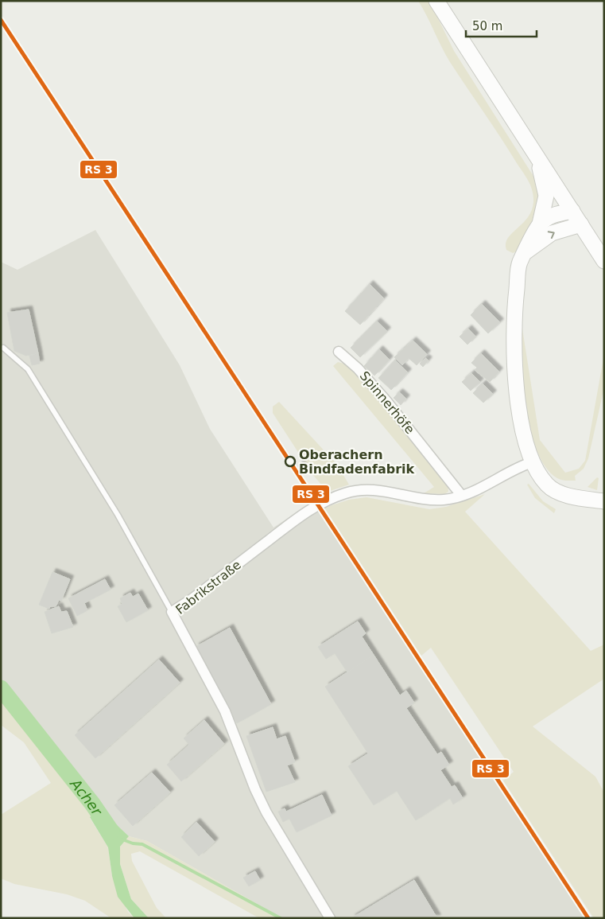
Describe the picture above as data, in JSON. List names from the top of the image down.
{
  "streets": {
    "street": ["Spinnerhöfe", "Fabrikstraße"]
  },
  "crossings": [
    ["Spinnerhöfe", "Fabrikstraße"]
  ],
  "water": ["Acher"],
  "places": ["Oberachern Bindfadenfabrik"],
  "scale_bar": "50 m"
}
